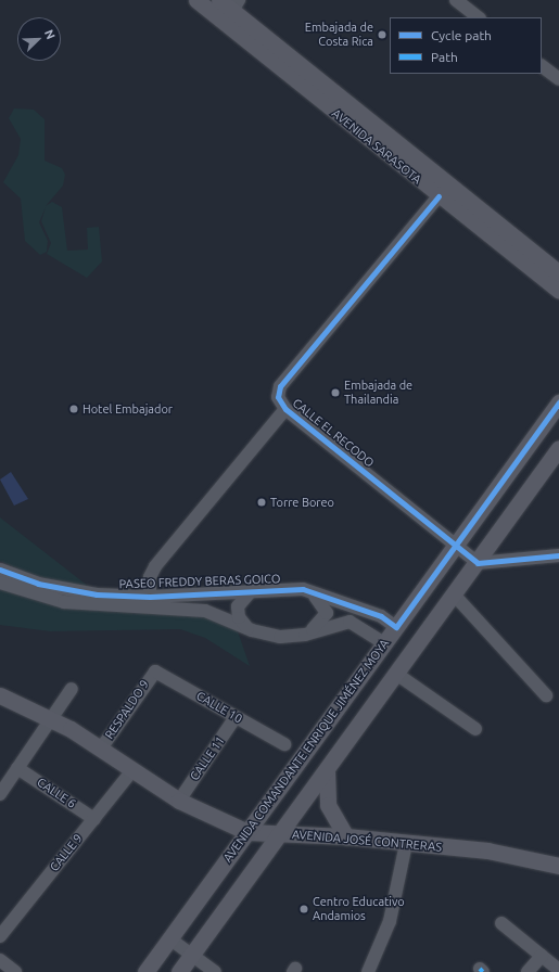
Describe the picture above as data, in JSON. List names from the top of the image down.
{
  "streets": {
    "main road": ["AVENIDA SARASOTA", "AVENIDA COMANDANTE ENRIQUE JIMÉNEZ MOYA", "AVENIDA JOSÉ CONTRERAS"],
    "street": [
      "CALLE EL RECODO",
      "PASEO FREDDY BERAS GOICO",
      "CALLE 10",
      "RESPALDO 9",
      "CALLE 11",
      "CALLE 6",
      "CALLE 9"
    ]
  },
  "crossings": [
    ["AVENIDA SARASOTA", "CALLE EL RECODO"],
    ["CALLE EL RECODO", "AVENIDA COMANDANTE ENRIQUE JIMÉNEZ MOYA"],
    ["PASEO FREDDY BERAS GOICO", "AVENIDA COMANDANTE ENRIQUE JIMÉNEZ MOYA"],
    ["CALLE 10", "RESPALDO 9"],
    ["CALLE 10", "CALLE 11"],
    ["RESPALDO 9", "AVENIDA JOSÉ CONTRERAS"],
    ["AVENIDA COMANDANTE ENRIQUE JIMÉNEZ MOYA", "AVENIDA JOSÉ CONTRERAS"],
    ["CALLE 11", "AVENIDA JOSÉ CONTRERAS"],
    ["CALLE 6", "CALLE 9"],
    ["AVENIDA JOSÉ CONTRERAS", "CALLE 9"]
  ],
  "places": [
    "Embajada de Costa Rica",
    "Embajada de Thailandia",
    "Hotel Embajador",
    "Torre Boreo",
    "Centro Educativo Andamios"
  ],
  "legend": ["Cycle path", "Path"],
  "north": "top right"
}
